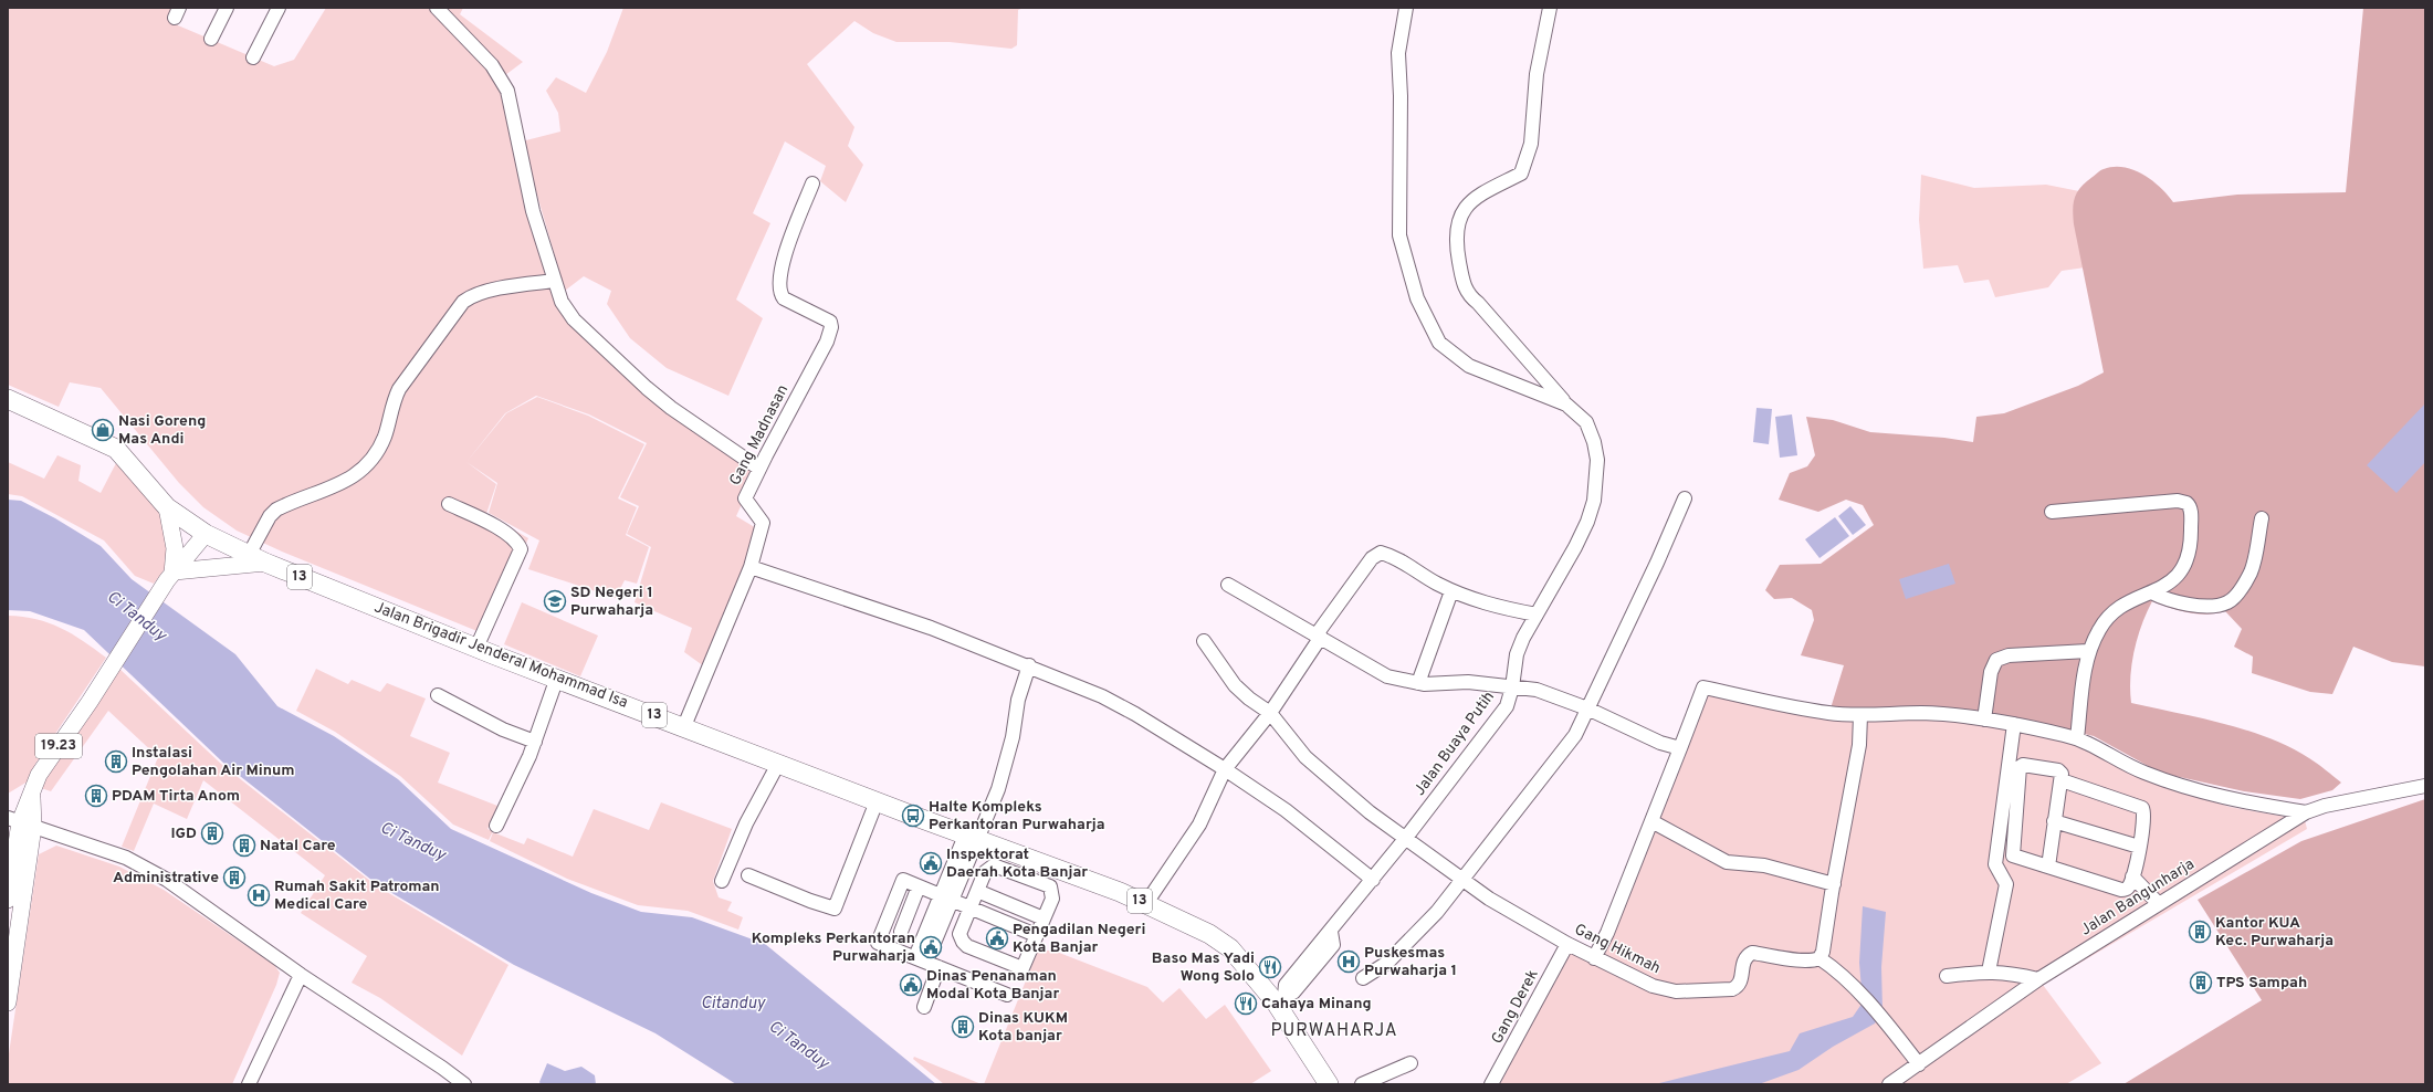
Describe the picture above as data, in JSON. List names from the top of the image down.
{
  "streets": {
    "highway": ["13", "Jalan Brigadir Jenderal Mohammad Isa"],
    "main road": ["19.23"],
    "street": [
      "Gang Madnasan",
      "Jalan Buaya Putih",
      "Jalan Bangunharja",
      "Gang Hikmah",
      "Gang Derek"
    ]
  },
  "crossings": [
    ["Gang Madnasan", "Jalan Brigadir Jenderal Mohammad Isa"],
    ["13", "Jalan Brigadir Jenderal Mohammad Isa"],
    ["13", "19.23"],
    ["Jalan Brigadir Jenderal Mohammad Isa", "Jalan Buaya Putih"],
    ["Jalan Brigadir Jenderal Mohammad Isa", "19.23"],
    ["Jalan Buaya Putih", "Gang Hikmah"],
    ["Gang Hikmah", "Gang Derek"]
  ],
  "districts": ["PURWAHARJA"],
  "water": ["Ci Tanduy", "Citanduy"],
  "places": {
    "shop": ["Nasi Goreng Mas Andi"],
    "school or university": ["SD Negeri 1 Purwaharja"],
    "building": [
      "Instalasi Pengolahan Air Minum",
      "PDAM Tirta Anom",
      "IGD",
      "Natal Care",
      "Administrative",
      "Kantor KUA Kec. Purwaharja",
      "TPS Sampah",
      "Dinas KUKM Kota banjar"
    ],
    "bus stop": ["Halte Kompleks Perkantoran Purwaharja"],
    "public building": [
      "Inspektorat Daerah Kota Banjar",
      "Pengadilan Negeri Kota Banjar",
      "Kompleks Perkantoran Purwaharja",
      "Dinas Penanaman Modal Kota Banjar"
    ],
    "hospital": ["Rumah Sakit Patroman Medical Care", "Puskesmas Purwaharja 1"],
    "restaurant": ["Baso Mas Yadi Wong Solo", "Cahaya Minang"]
  }
}
